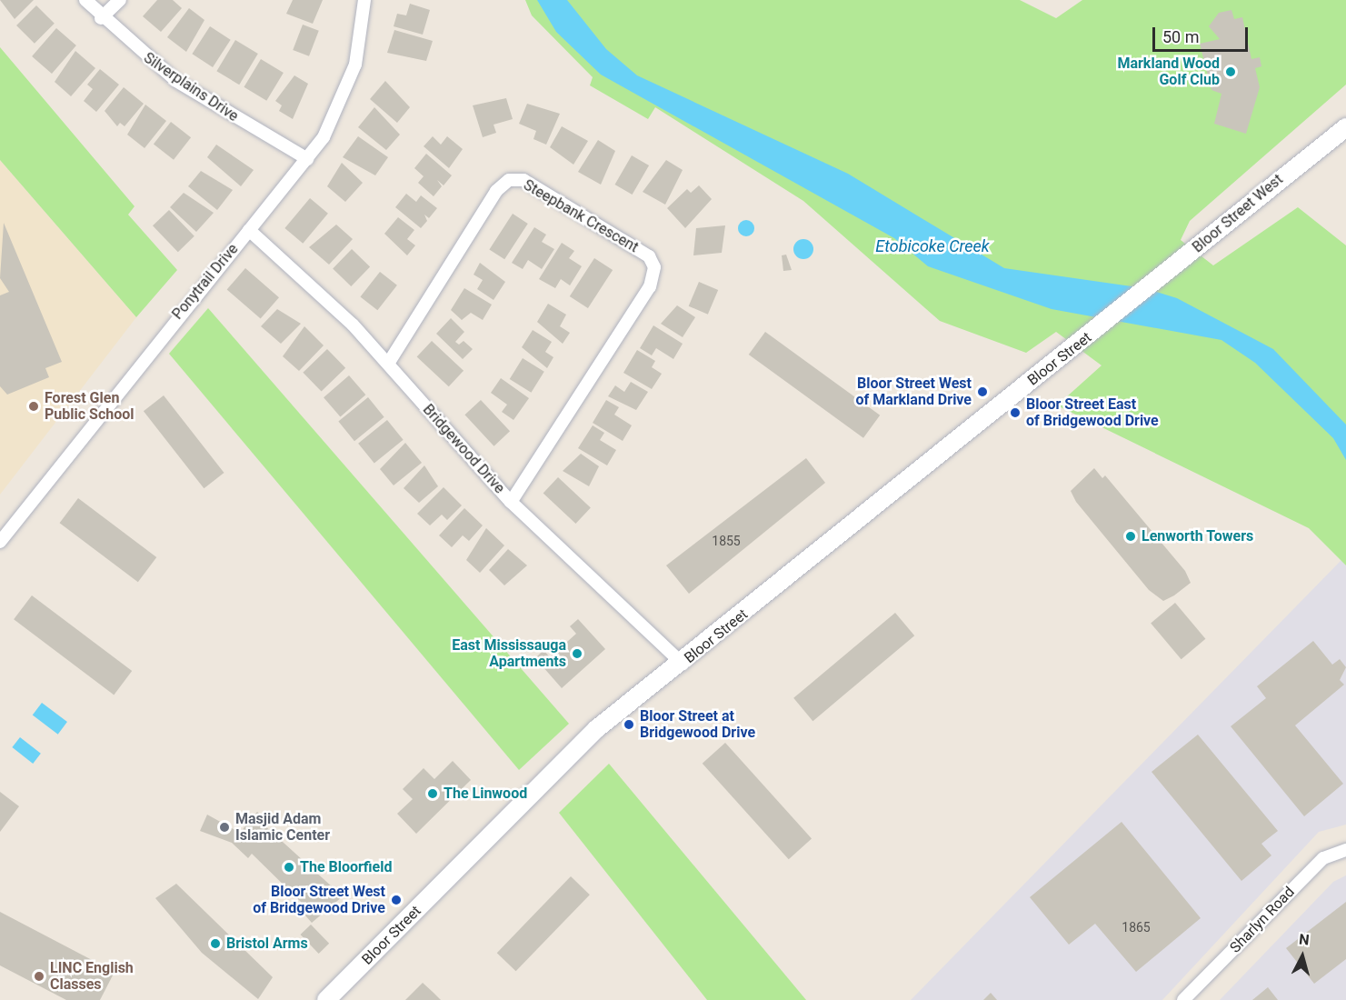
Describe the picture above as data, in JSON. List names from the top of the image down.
{
  "streets": {
    "main road": ["Bloor Street West", "Bloor Street"],
    "street": [
      "Silverplains Drive",
      "Steepbank Crescent",
      "Ponytrail Drive",
      "Bridgewood Drive",
      "Sharlyn Road"
    ]
  },
  "crossings": [
    ["Silverplains Drive", "Ponytrail Drive"],
    ["Bloor Street West", "Bloor Street"],
    ["Steepbank Crescent", "Bridgewood Drive"],
    ["Ponytrail Drive", "Bridgewood Drive"],
    ["Bloor Street", "Bridgewood Drive"]
  ],
  "water": ["Etobicoke Creek"],
  "places": [
    "Markland Wood Golf Club",
    "Bloor Street West of Markland Drive",
    "Forest Glen Public School",
    "Bloor Street East of Bridgewood Drive",
    "Lenworth Towers",
    "East Mississauga Apartments",
    "Bloor Street at Bridgewood Drive",
    "The Linwood",
    "Masjid Adam Islamic Center",
    "The Bloorfield",
    "Bloor Street West of Bridgewood Drive",
    "Bristol Arms",
    "LINC English Classes"
  ],
  "house_numbers": ["1855", "1865"],
  "scale_bar": "50 m",
  "north": "top"
}
